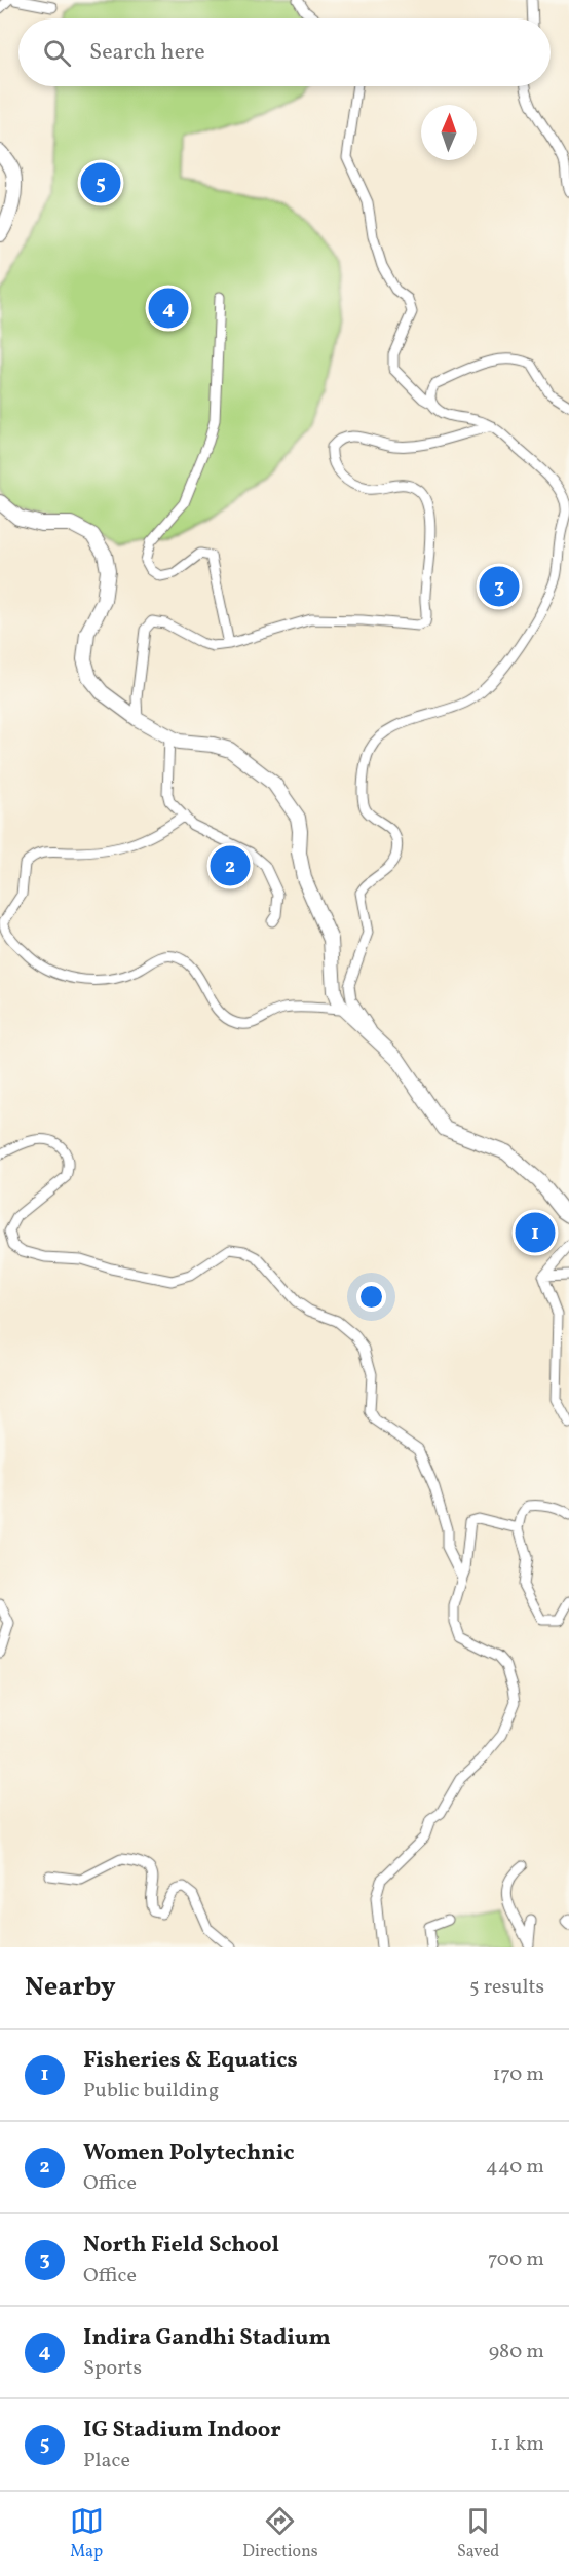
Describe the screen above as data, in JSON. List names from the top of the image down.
{
  "north": "top",
  "page": {
    "search": "Search here",
    "pins": [
      "5",
      "4",
      "3",
      "2",
      "1"
    ],
    "heading": ["Nearby", "5 results"],
    "list": [
      {
        "mark": "1",
        "name": "Fisheries & Equatics",
        "note": "Public building",
        "value": "170 m"
      },
      {
        "mark": "2",
        "name": "Women Polytechnic",
        "note": "Office",
        "value": "440 m"
      },
      {
        "mark": "3",
        "name": "North Field School",
        "note": "Office",
        "value": "700 m"
      },
      {
        "mark": "4",
        "name": "Indira Gandhi Stadium",
        "note": "Sports",
        "value": "980 m"
      },
      {
        "mark": "5",
        "name": "IG Stadium Indoor",
        "note": "Place",
        "value": "1.1 km"
      }
    ],
    "nav": ["Map", "Directions", "Saved"]
  }
}
